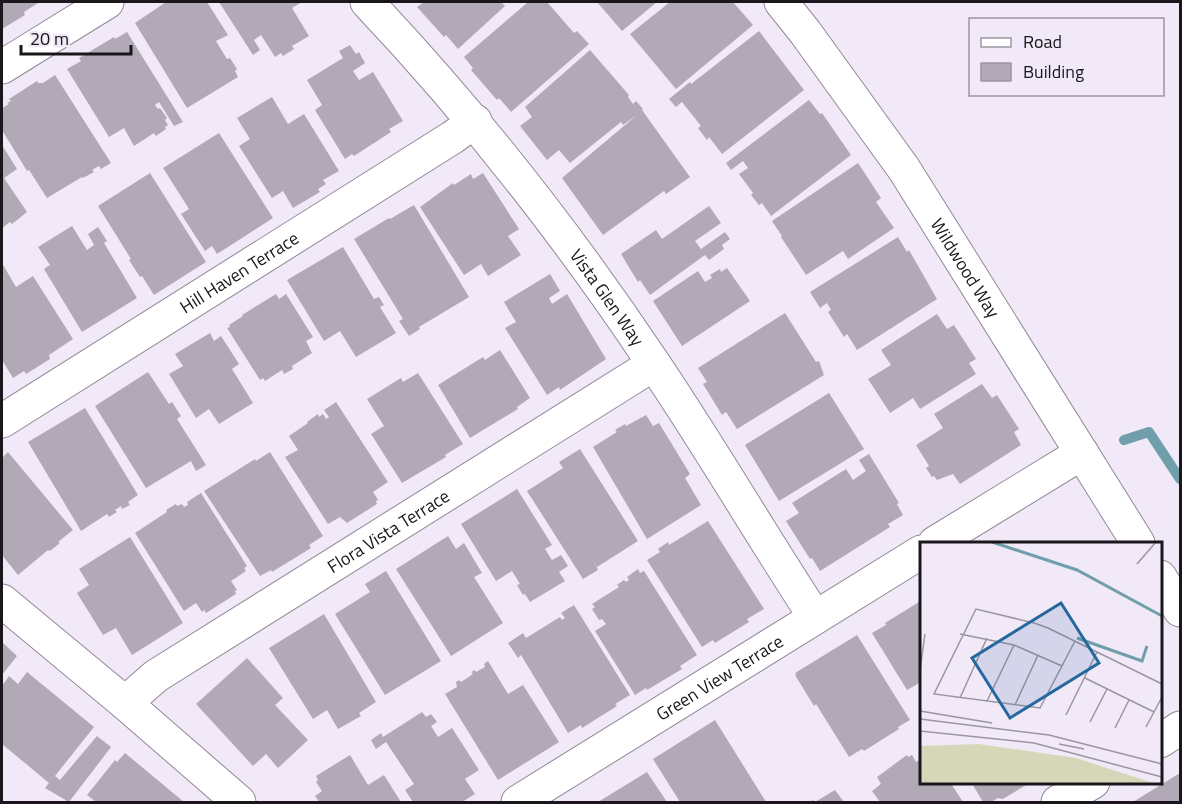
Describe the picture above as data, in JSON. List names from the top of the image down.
{
  "streets": {
    "street": [
      "Wildwood Way",
      "Hill Haven Terrace",
      "Vista Glen Way",
      "Flora Vista Terrace",
      "Green View Terrace"
    ]
  },
  "crossings": [
    ["Hill Haven Terrace", "Vista Glen Way"],
    ["Vista Glen Way", "Flora Vista Terrace"],
    ["Vista Glen Way", "Green View Terrace"]
  ],
  "legend": ["Road", "Building"],
  "scale_bar": "20 m"
}
